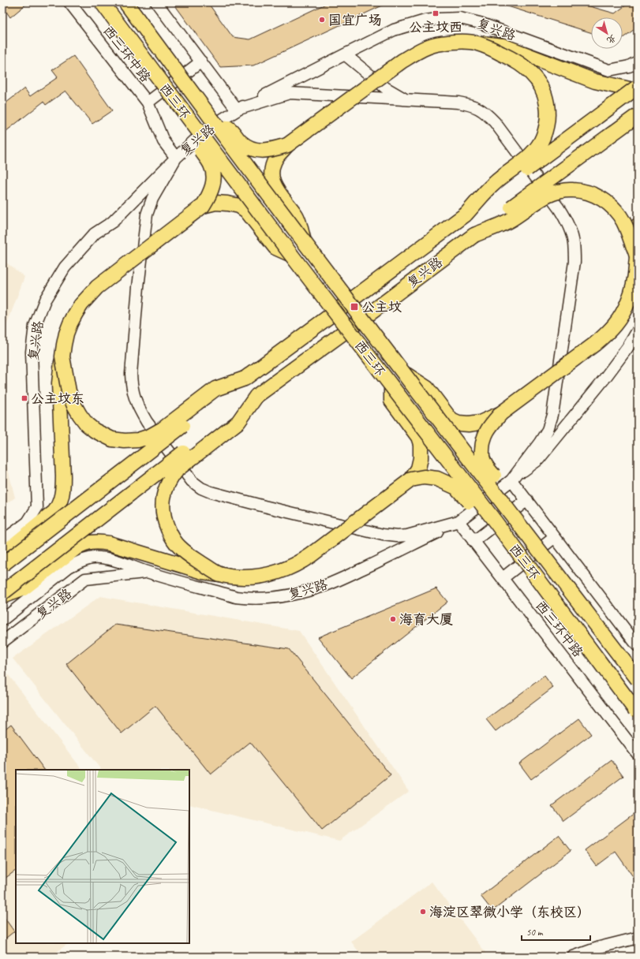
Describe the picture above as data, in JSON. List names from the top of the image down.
{
  "streets": {
    "highway": ["复兴路", "西三环"],
    "street": ["西三环中路"]
  },
  "crossings": [
    ["复兴路", "西三环中路"]
  ],
  "places": {
    "transit": ["公主坟西", "公主坟", "公主坟东"],
    "other": ["国宜广场", "海育大厦", "海淀区翠微小学（东校区）"]
  },
  "scale_bar": "50 m",
  "north": "bottom right"
}
